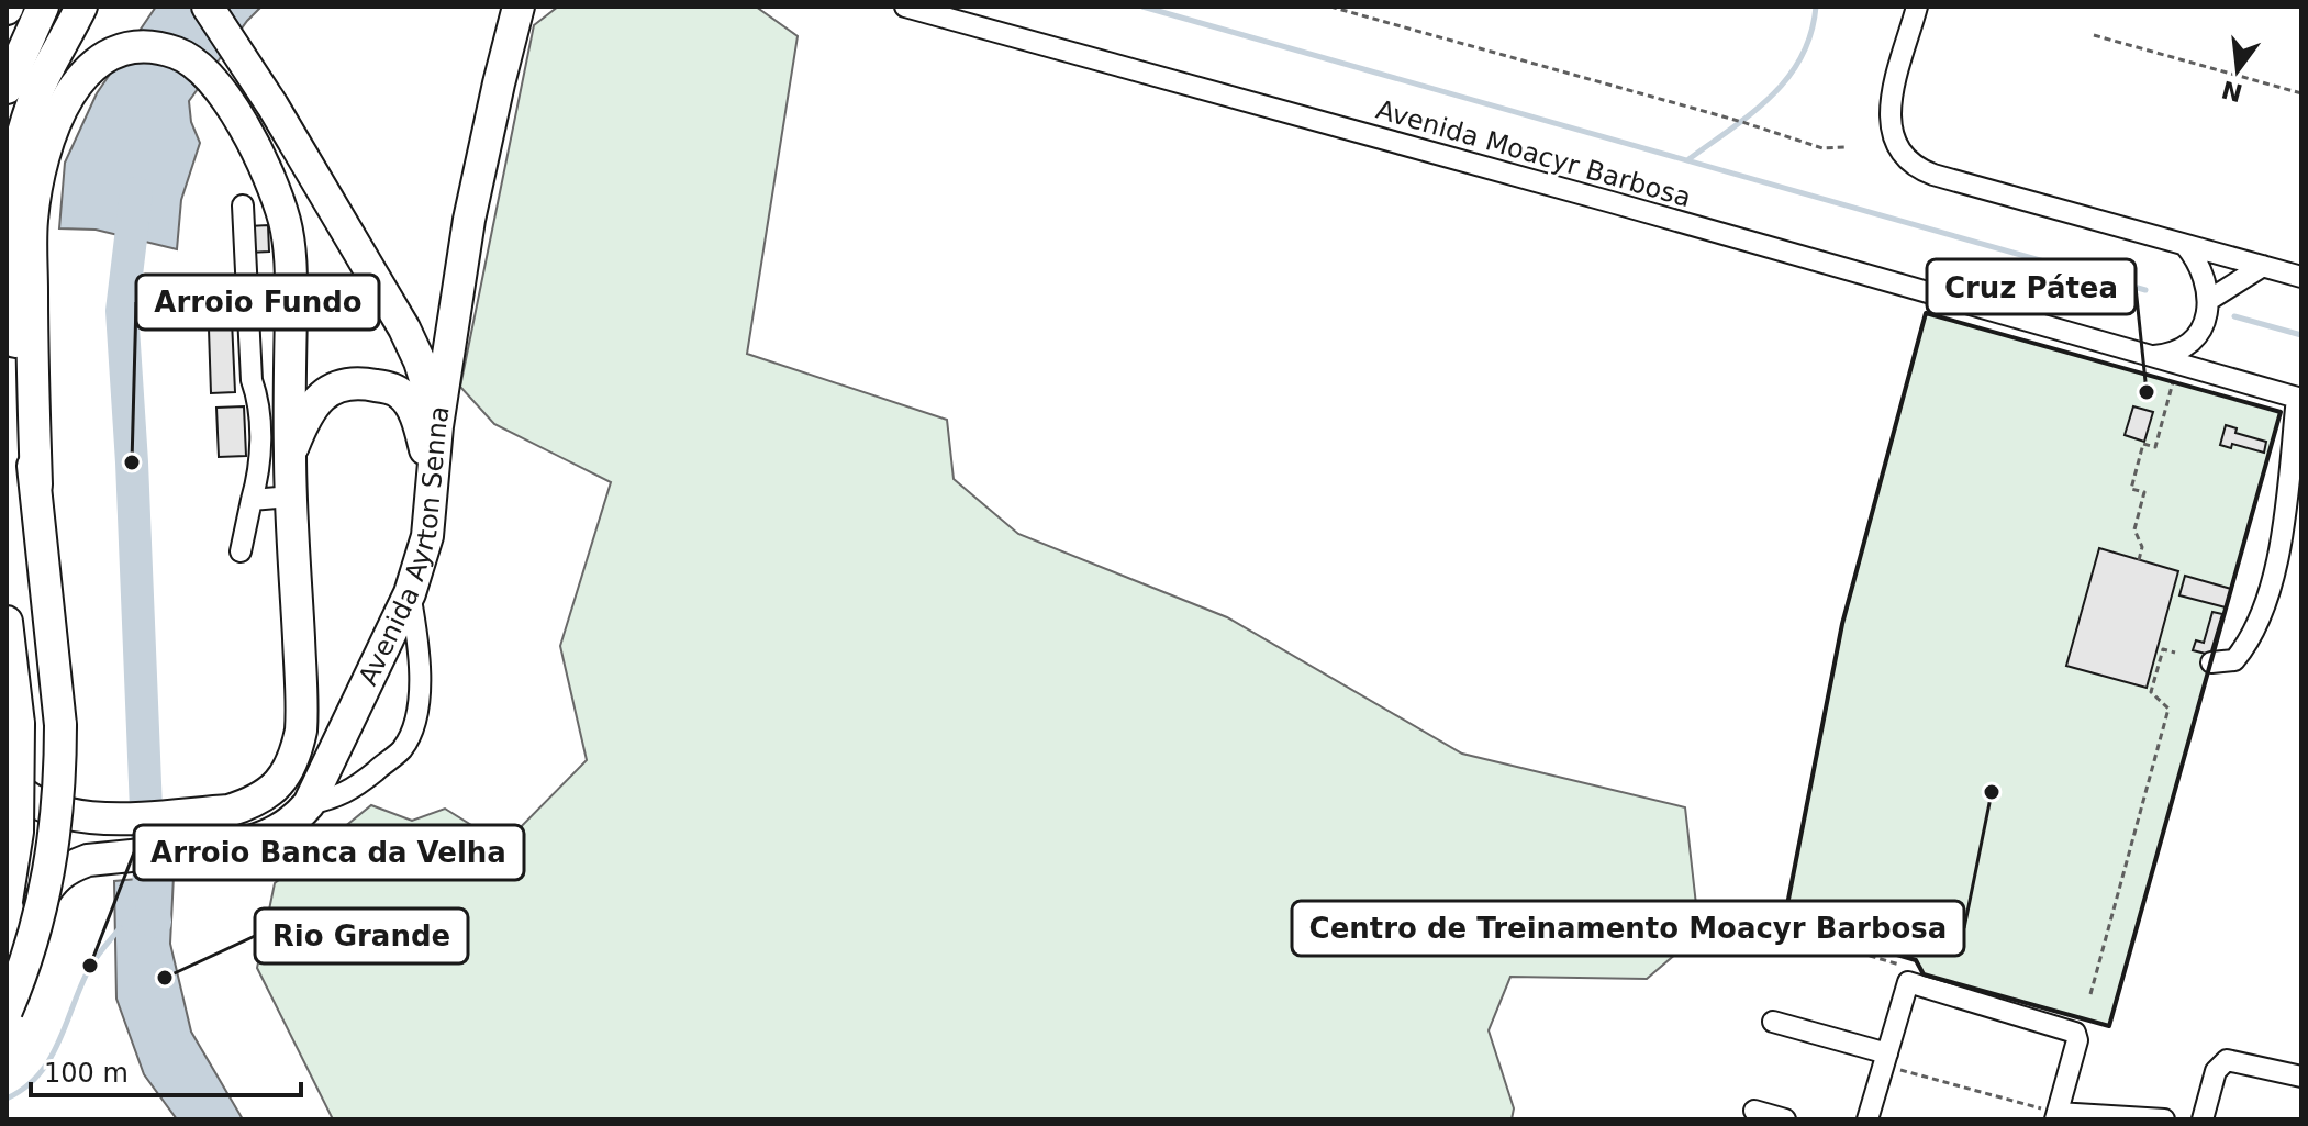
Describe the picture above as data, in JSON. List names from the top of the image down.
{
  "streets": {
    "highway": ["Avenida Ayrton Senna"],
    "street": ["Avenida Moacyr Barbosa"]
  },
  "places": [
    "Cruz Pátea",
    "Arroio Fundo",
    "Centro de Treinamento Moacyr Barbosa",
    "Arroio Banca da Velha",
    "Rio Grande"
  ],
  "scale_bar": "100 m",
  "north": "bottom"
}
